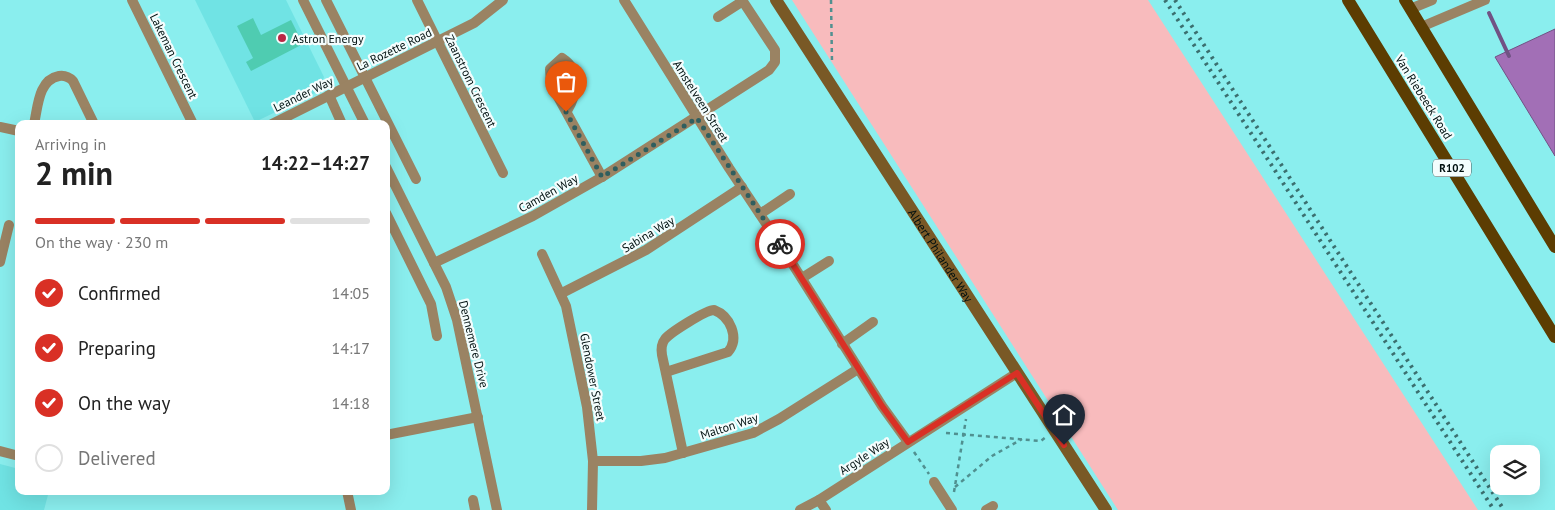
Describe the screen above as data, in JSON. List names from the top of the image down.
{
  "streets": {
    "main road": ["Van Riebeeck Road", "R102"],
    "street": [
      "La Rozette Road",
      "Lakeman Crescent",
      "Zaanstrom Crescent",
      "Leander Way",
      "Amstelveen Street",
      "Camden Way",
      "Sabina Way",
      "Albert Philander Way",
      "Dennemere Drive",
      "Glendower Street",
      "Malton Way",
      "Argyle Way"
    ]
  },
  "crossings": [
    ["La Rozette Road", "Zaanstrom Crescent"],
    ["La Rozette Road", "Leander Way"],
    ["Amstelveen Street", "Camden Way"],
    ["Amstelveen Street", "Sabina Way"],
    ["Amstelveen Street", "Malton Way"],
    ["Amstelveen Street", "Argyle Way"],
    ["Camden Way", "Dennemere Drive"],
    ["Sabina Way", "Glendower Street"],
    ["Albert Philander Way", "Argyle Way"],
    ["Glendower Street", "Malton Way"]
  ],
  "places": ["Astron Energy"],
  "page": {
    "heading": ["2 min", "Arriving in", "14:22–14:27"],
    "bar": "On the way · 230 m",
    "list": [
      ["Confirmed", "14:05"],
      ["Preparing", "14:17"],
      ["On the way", "14:18"],
      "Delivered"
    ]
  }
}
